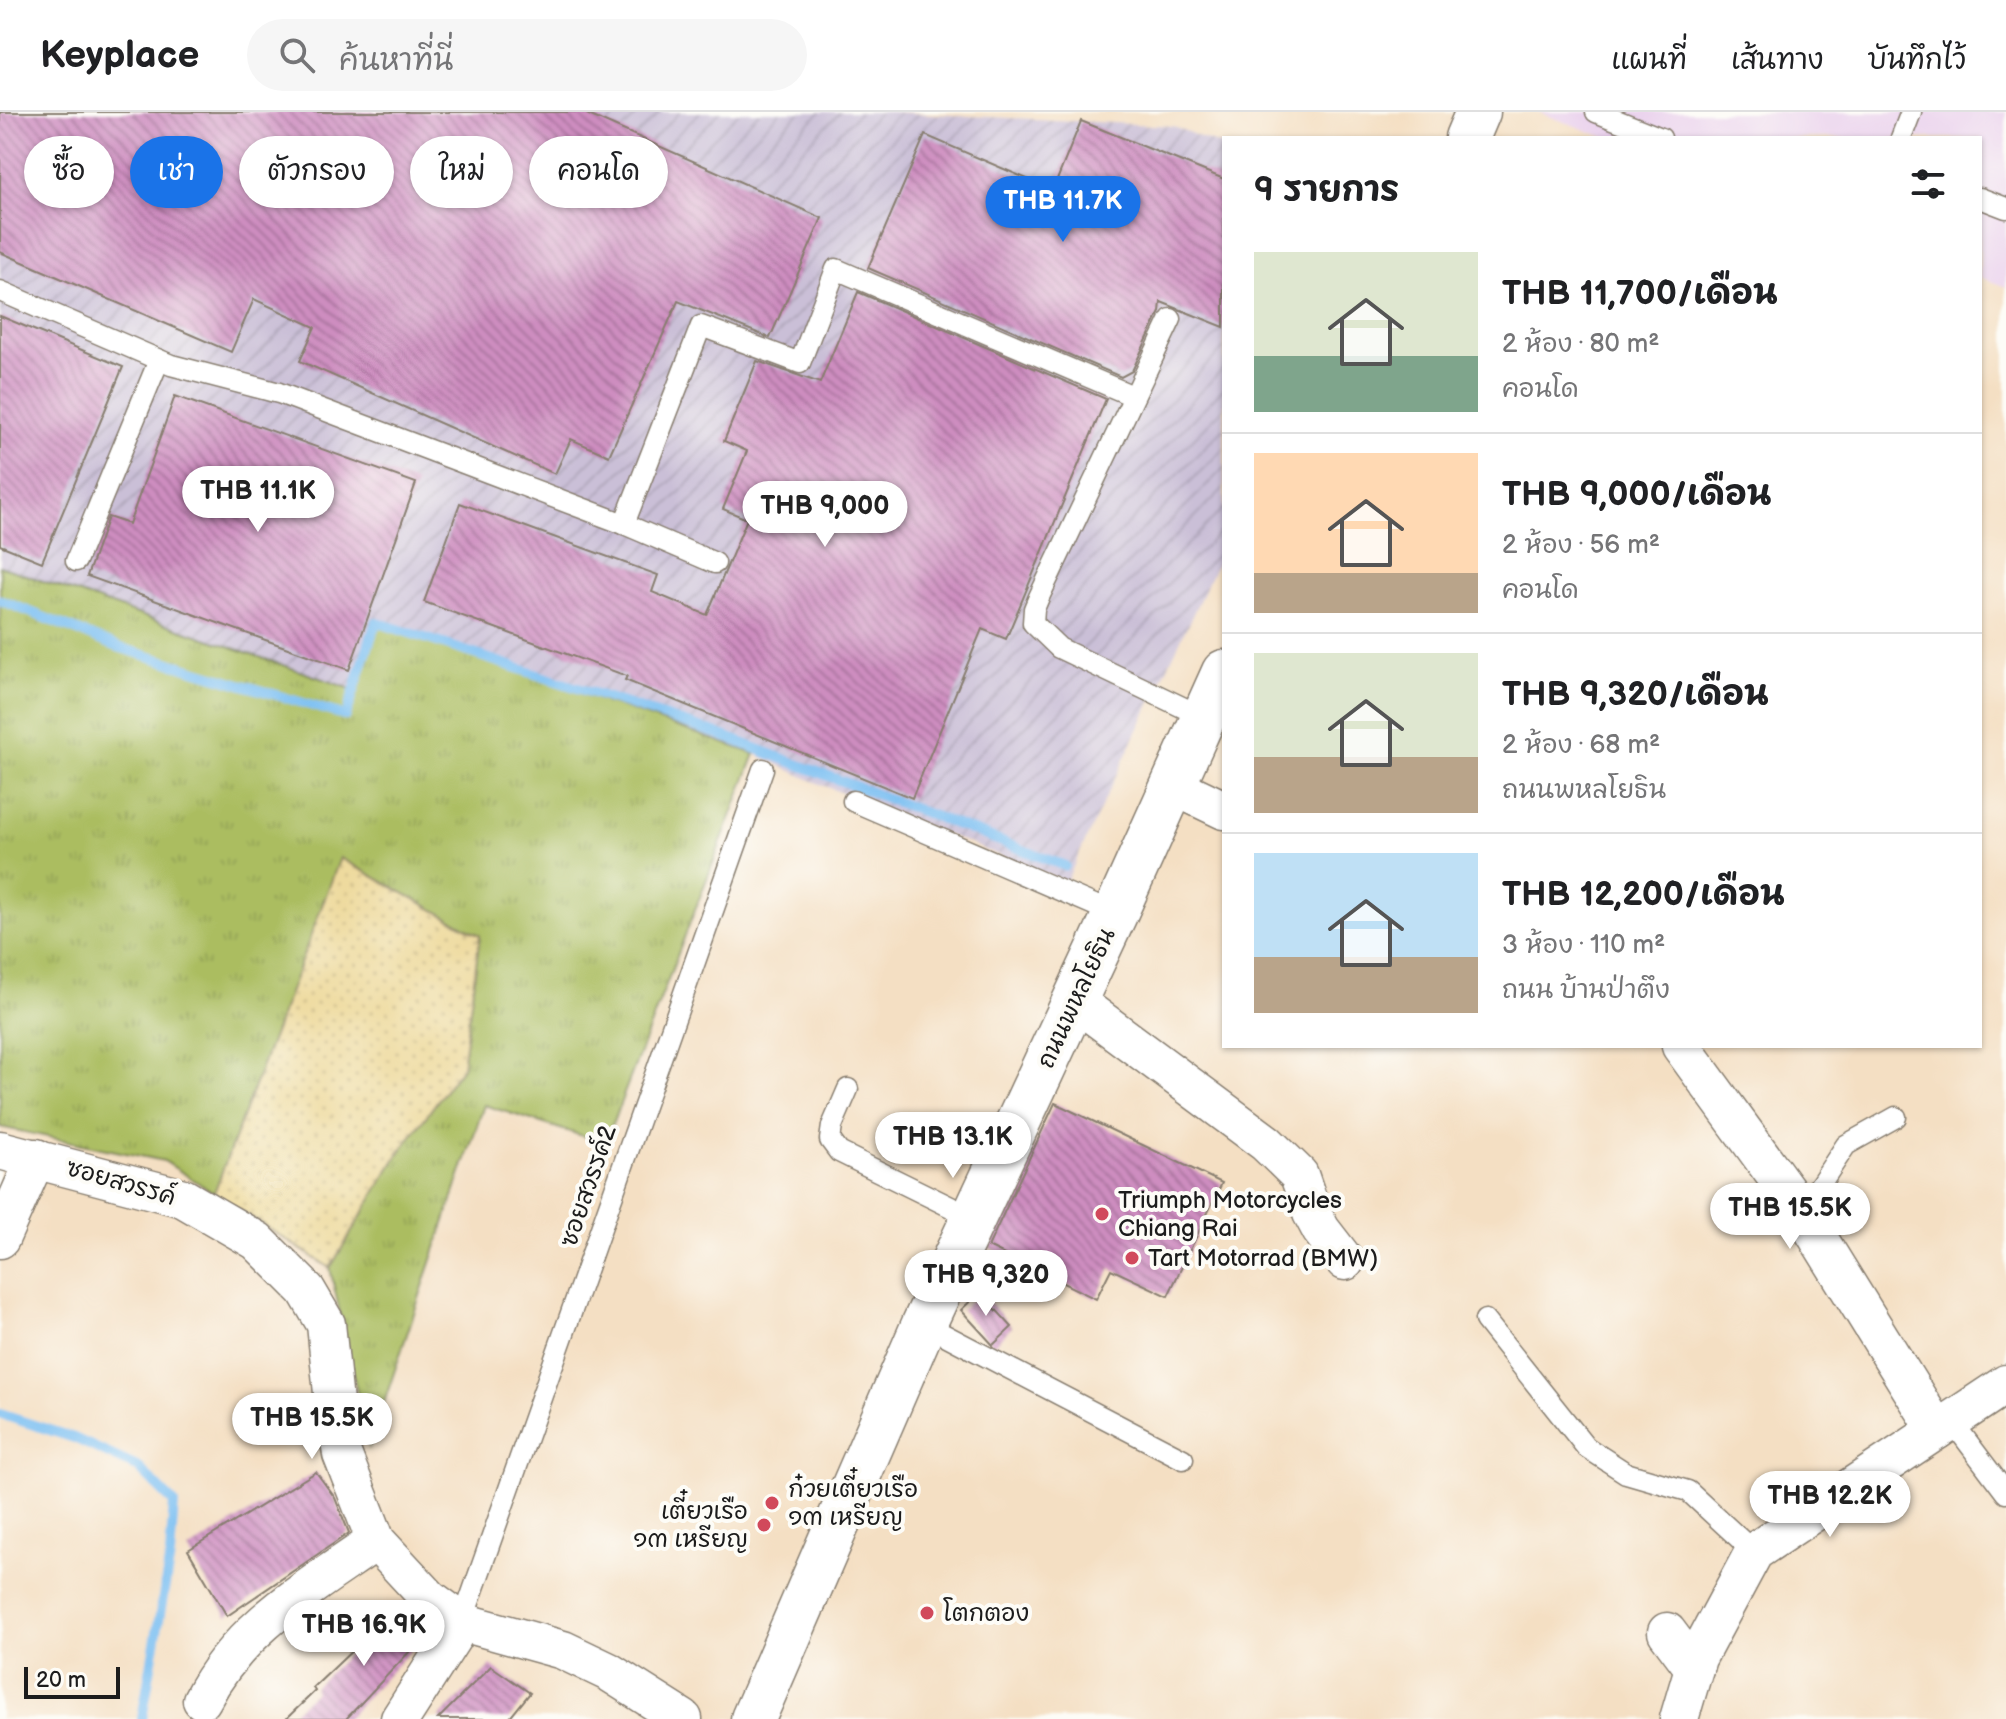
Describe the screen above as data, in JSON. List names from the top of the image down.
{
  "streets": {
    "main road": ["ถนนพหลโยธิน"],
    "street": ["ซอยสวรรค์"],
    "lane": ["ซอยสวรรค์2"]
  },
  "crossings": [
    ["ซอยสวรรค์", "ซอยสวรรค์2"]
  ],
  "places": [
    "Triumph Motorcycles Chiang Rai",
    "Tart Motorrad (BMW)",
    "ก๋วยเตี๋ยวเรือ ๑๓ เหรียญ",
    "เตี๋ยวเรือ ๑๓ เหรียญ",
    "โตกตอง"
  ],
  "scale_bar": "20 m",
  "page": {
    "header": "Keyplace",
    "search": "ค้นหาที่นี่",
    "nav": ["แผนที่", "เส้นทาง", "บันทึกไว้"],
    "chip": [
      "ซื้อ",
      "เช่า",
      "ตัวกรอง",
      "ใหม่",
      "คอนโด"
    ],
    "heading": "9 รายการ",
    "price": [
      "THB 11.7K",
      "THB 11.1K",
      "THB 9,000",
      "THB 13.1K",
      "THB 15.5K",
      "THB 9,320",
      "THB 15.5K",
      "THB 12.2K",
      "THB 16.9K"
    ],
    "list": [
      {
        "name": "THB 11,700/เดือน",
        "note": "2 ห้อง · 80 m² · คอนโด"
      },
      {
        "name": "THB 9,000/เดือน",
        "note": "2 ห้อง · 56 m² · คอนโด"
      },
      {
        "name": "THB 9,320/เดือน",
        "note": "2 ห้อง · 68 m² · ถนนพหลโยธิน"
      },
      {
        "name": "THB 12,200/เดือน",
        "note": "3 ห้อง · 110 m² · ถนน บ้านป่าตึง"
      }
    ],
    "scale": "20 m"
  }
}
